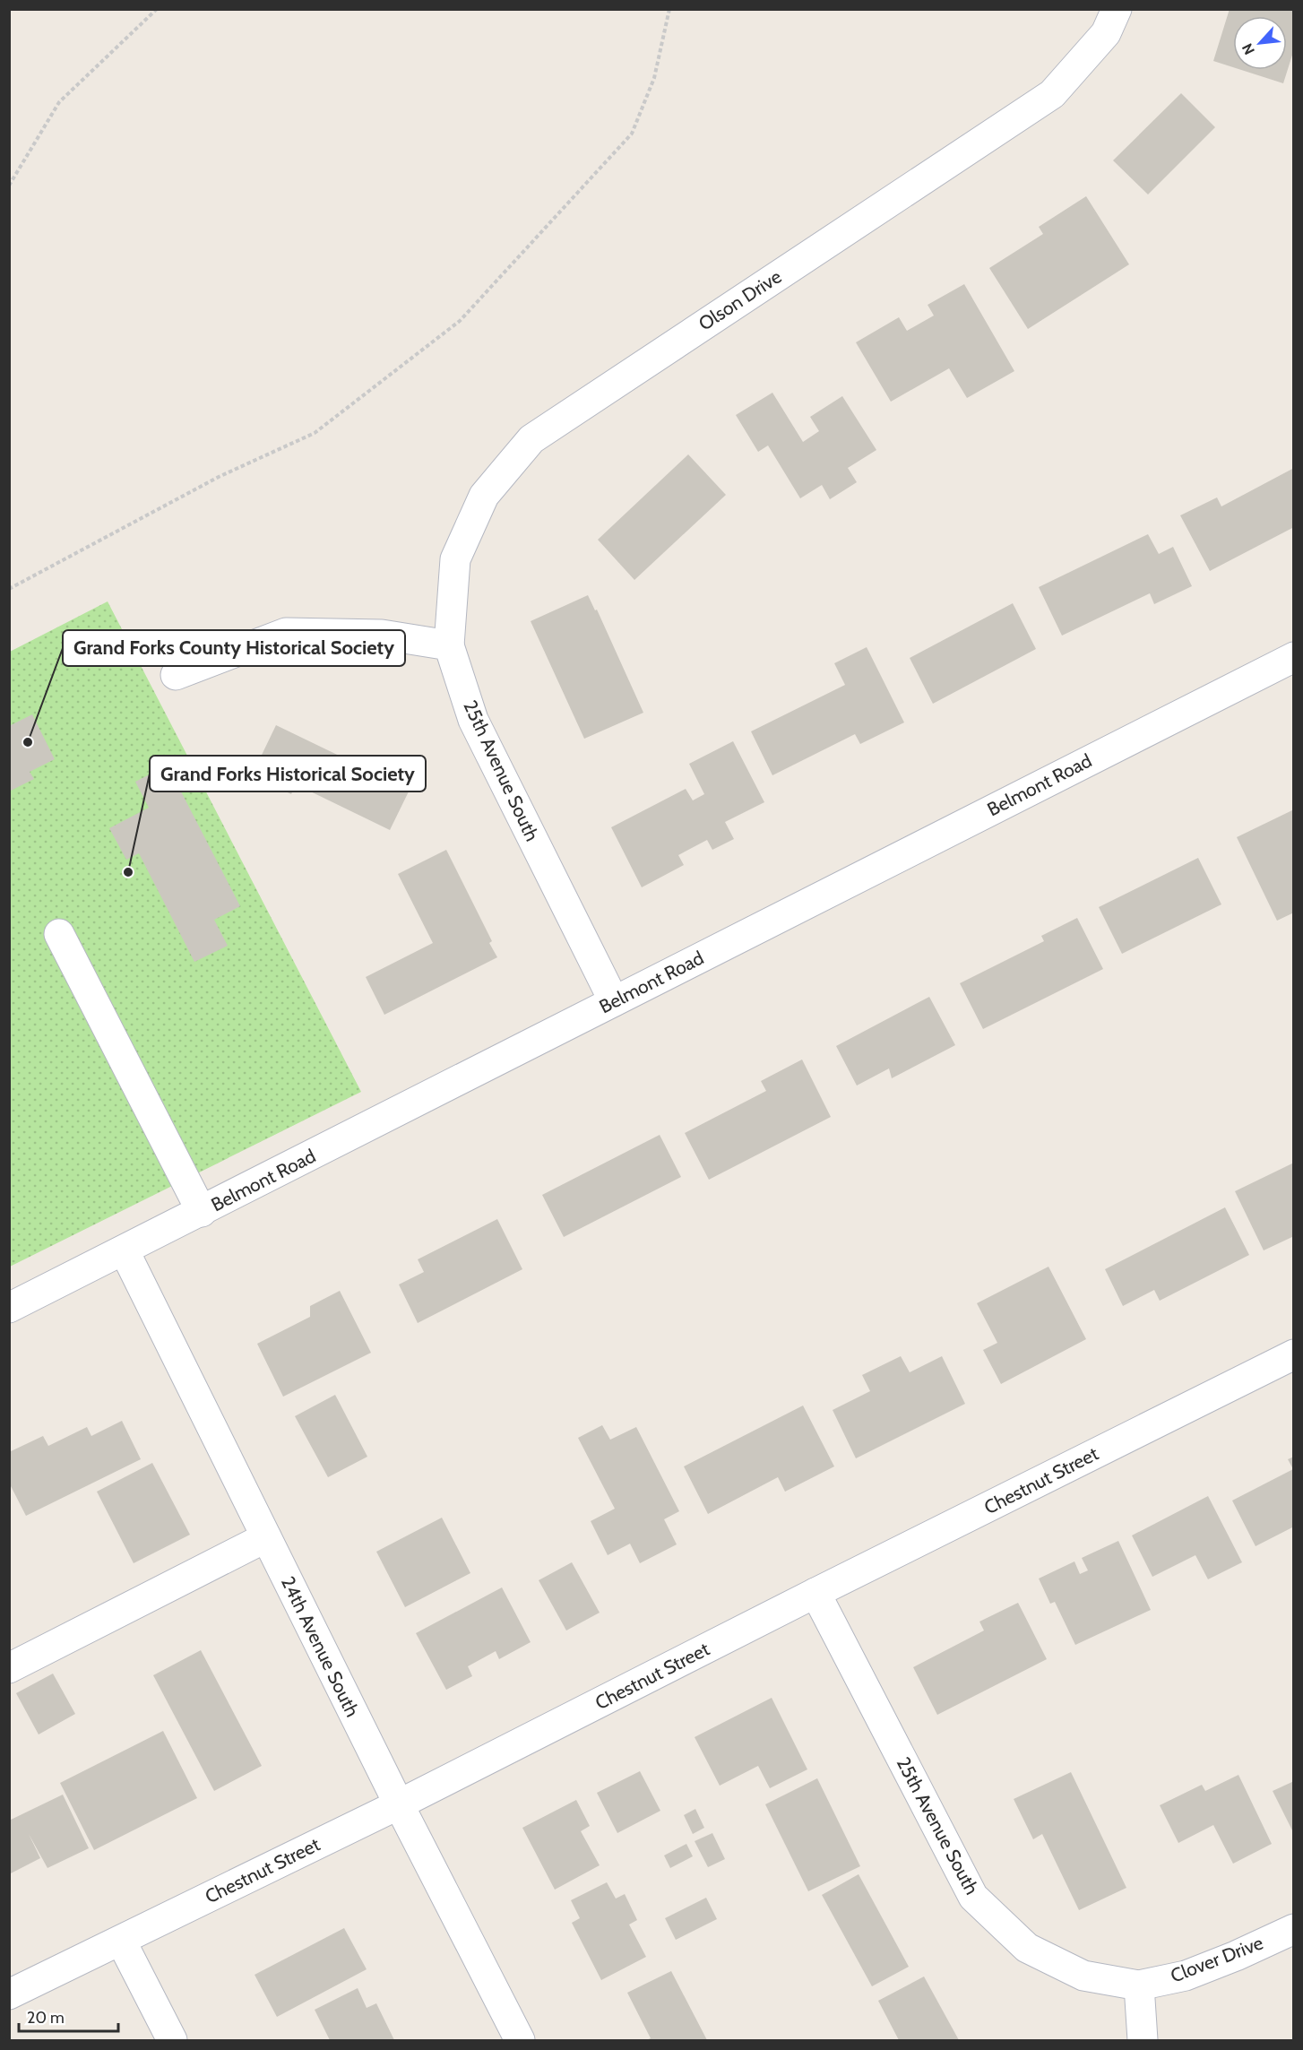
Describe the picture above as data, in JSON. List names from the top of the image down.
{
  "streets": {
    "street": [
      "Olson Drive",
      "25th Avenue South",
      "Belmont Road",
      "Chestnut Street",
      "24th Avenue South",
      "Clover Drive"
    ]
  },
  "crossings": [
    ["Olson Drive", "25th Avenue South"],
    ["25th Avenue South", "Belmont Road"],
    ["25th Avenue South", "Chestnut Street"],
    ["25th Avenue South", "Clover Drive"],
    ["Belmont Road", "24th Avenue South"],
    ["Chestnut Street", "24th Avenue South"]
  ],
  "places": ["Grand Forks County Historical Society", "Grand Forks Historical Society"],
  "scale_bar": "20 m",
  "north": "bottom left"
}
